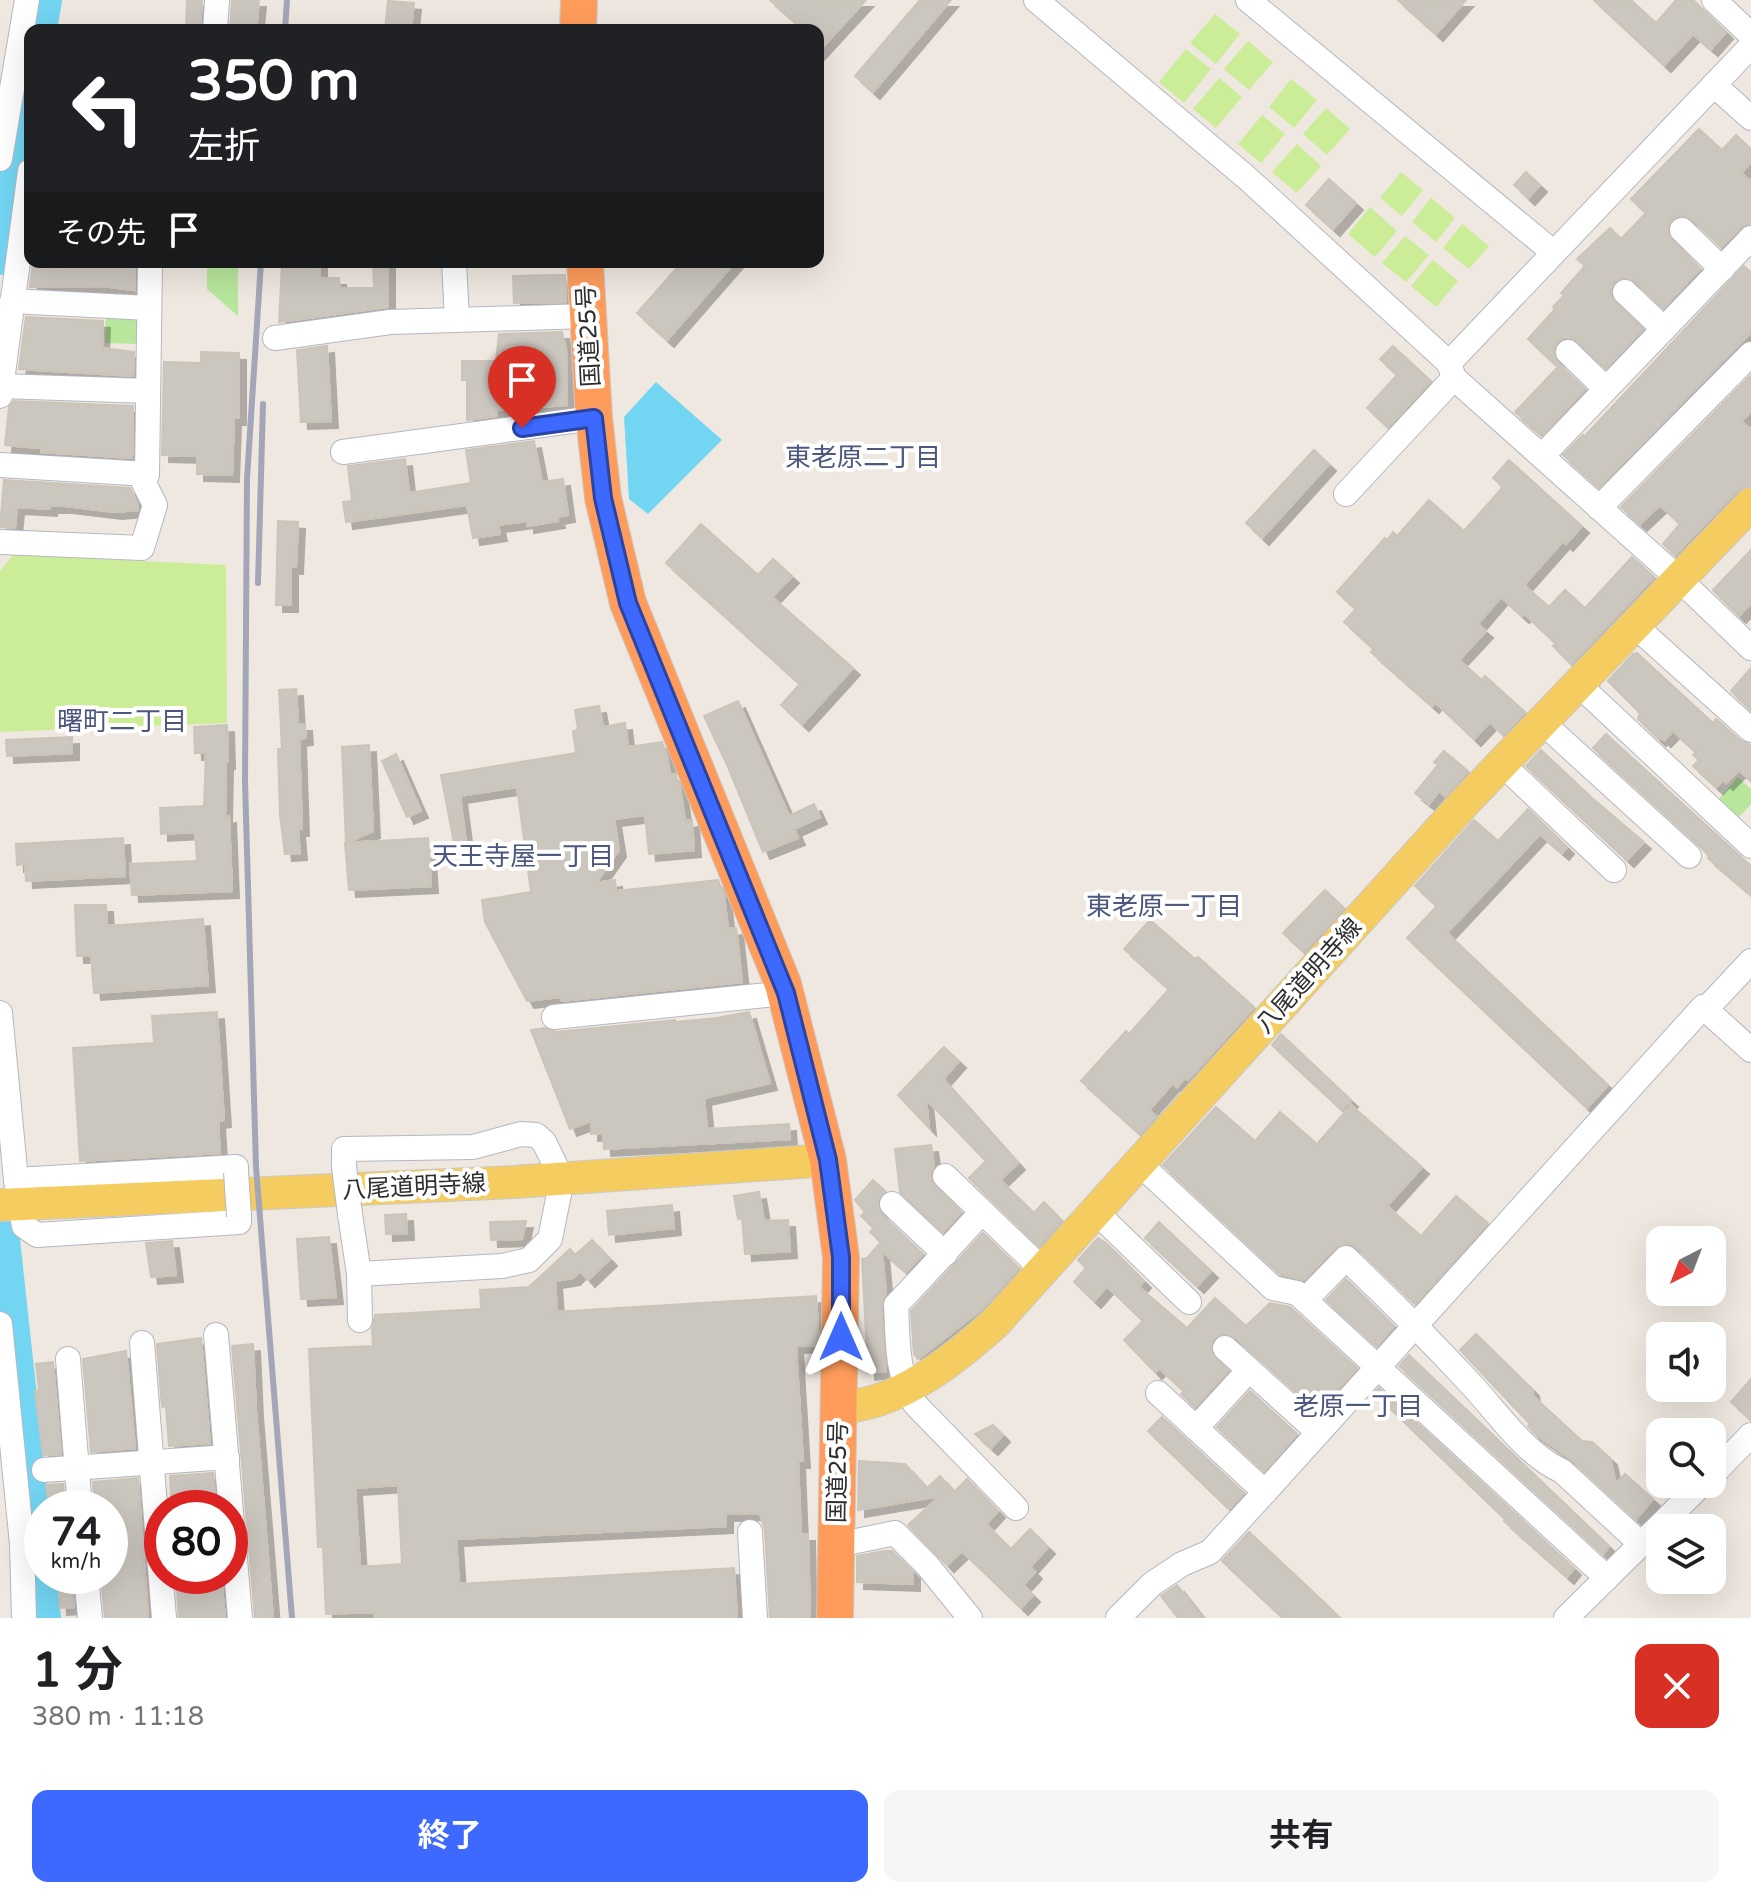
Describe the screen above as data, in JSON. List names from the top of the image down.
{
  "streets": {
    "highway": ["国道25号"],
    "main road": ["八尾道明寺線"]
  },
  "crossings": [
    ["国道25号", "八尾道明寺線"]
  ],
  "districts": [
    "東老原二丁目",
    "曙町二丁目",
    "天王寺屋一丁目",
    "東老原一丁目",
    "老原一丁目"
  ],
  "north": "bottom left",
  "page": {
    "turn": ["350 m", "左折"],
    "then": "その先",
    "speed": "74 km/h",
    "limit": "80",
    "heading": ["1 分", "380 m · 11:18"],
    "buttons": ["終了", "共有"]
  }
}
